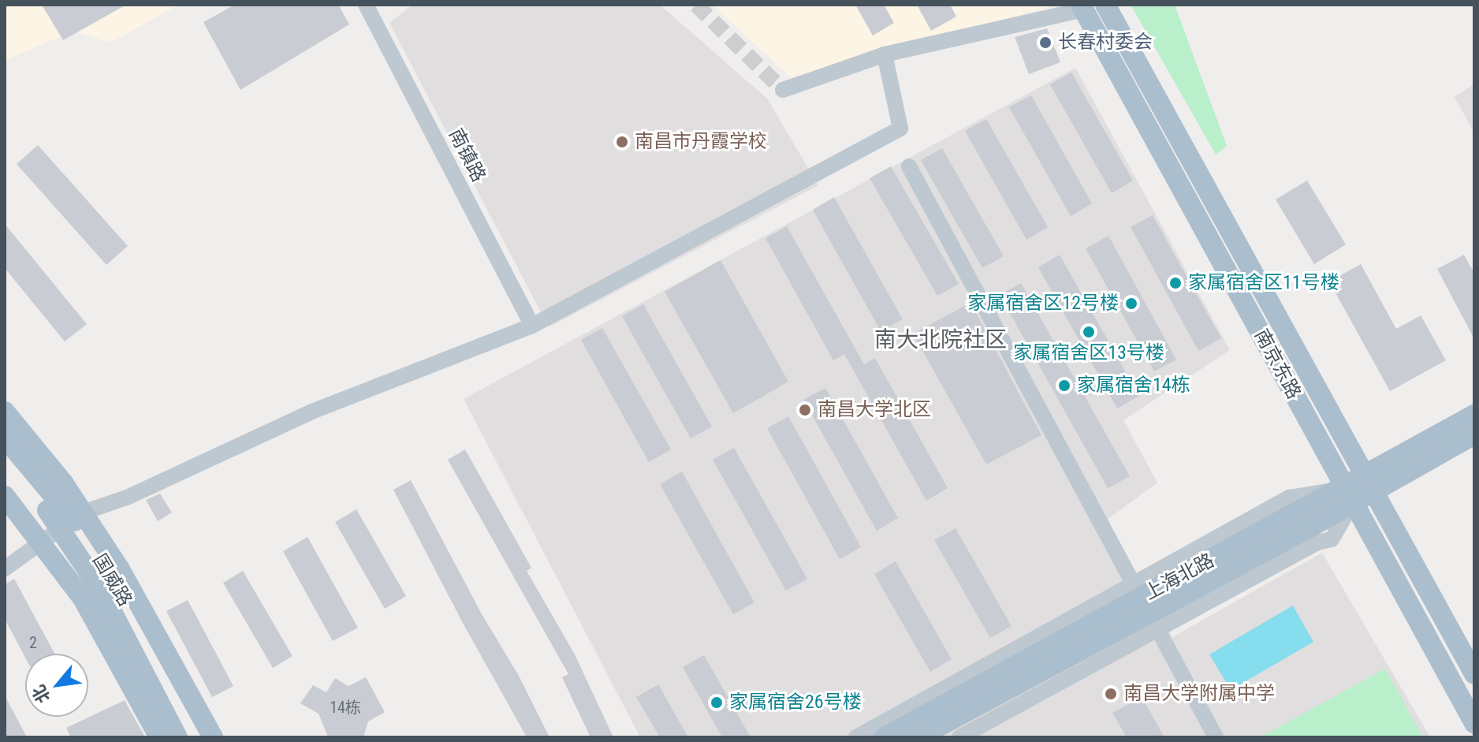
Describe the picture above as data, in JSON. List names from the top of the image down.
{
  "streets": {
    "main road": ["南京东路", "上海北路", "国威路"],
    "street": ["南镇路"]
  },
  "crossings": [
    ["南京东路", "上海北路"]
  ],
  "districts": ["南大北院社区"],
  "places": [
    "长春村委会",
    "南昌市丹霞学校",
    "家属宿舍区11号楼",
    "家属宿舍区12号楼",
    "家属宿舍区13号楼",
    "家属宿舍14栋",
    "南昌大学北区",
    "南昌大学附属中学",
    "家属宿舍26号楼"
  ],
  "house_numbers": ["2", "14栋"],
  "north": "bottom left"
}
